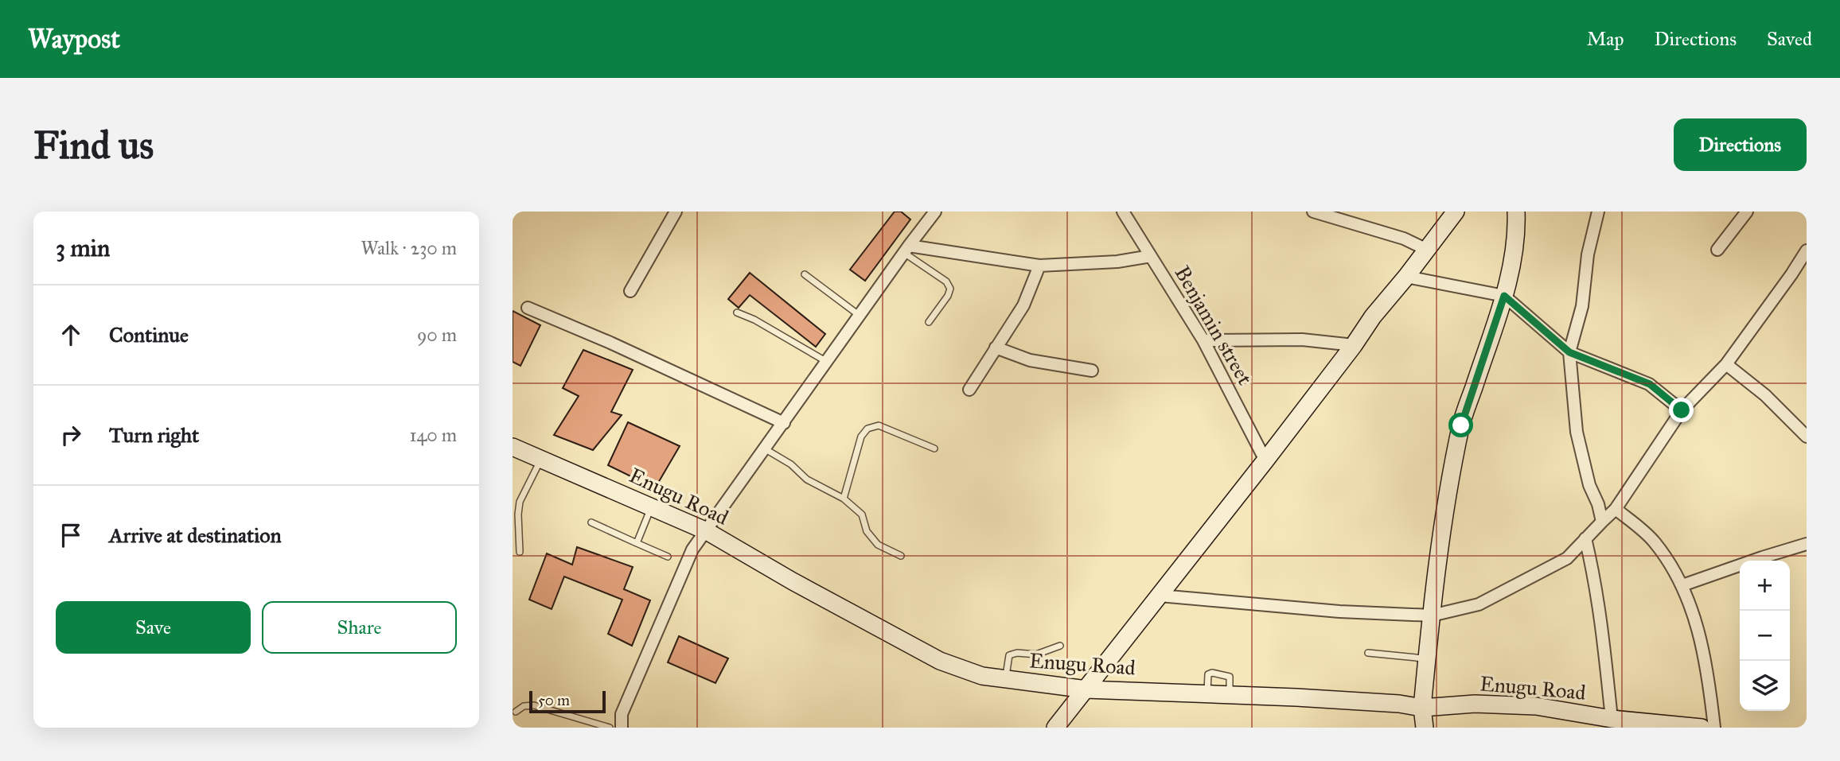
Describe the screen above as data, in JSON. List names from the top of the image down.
{
  "streets": {
    "street": ["Benjamin street", "Enugu Road"]
  },
  "scale_bar": "50 m",
  "page": {
    "header": "Waypost",
    "nav": ["Map", "Directions", "Saved"],
    "buttons": [
      "Directions",
      ["Save", "Share"]
    ],
    "title": "Find us",
    "heading": ["3 min", "Walk · 230 m"],
    "list": [
      ["Continue", "90 m"],
      ["Turn right", "140 m"],
      "Arrive at destination"
    ],
    "map_buttons": ["+", "−"],
    "scale": "50 m"
  }
}
